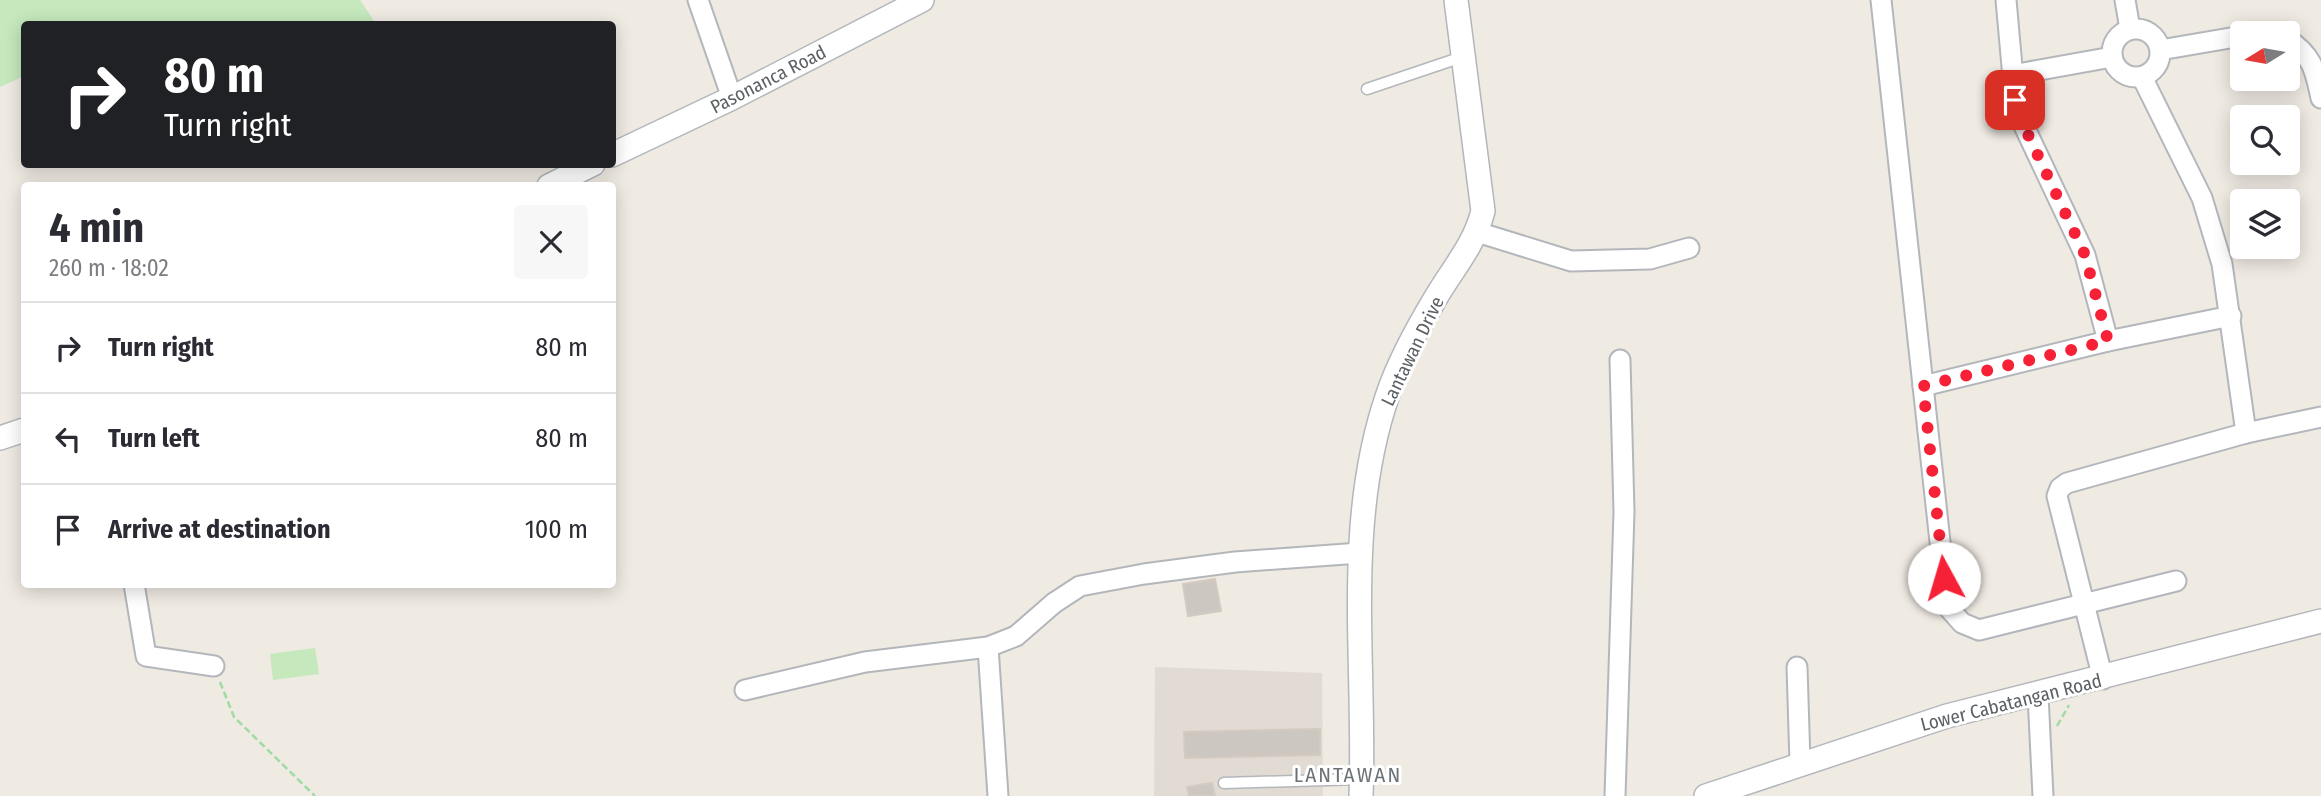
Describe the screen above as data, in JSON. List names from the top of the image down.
{
  "streets": {
    "street": ["Pasonanca Road", "Lantawan Drive", "Lower Cabatangan Road"]
  },
  "districts": ["LANTAWAN"],
  "north": "left",
  "page": {
    "turn": ["80 m", "Turn right"],
    "heading": ["4 min", "260 m · 18:02"],
    "list": [
      {
        "name": "Turn right",
        "value": "80 m"
      },
      {
        "name": "Turn left",
        "value": "80 m"
      },
      {
        "name": "Arrive at destination",
        "value": "100 m"
      }
    ]
  }
}
